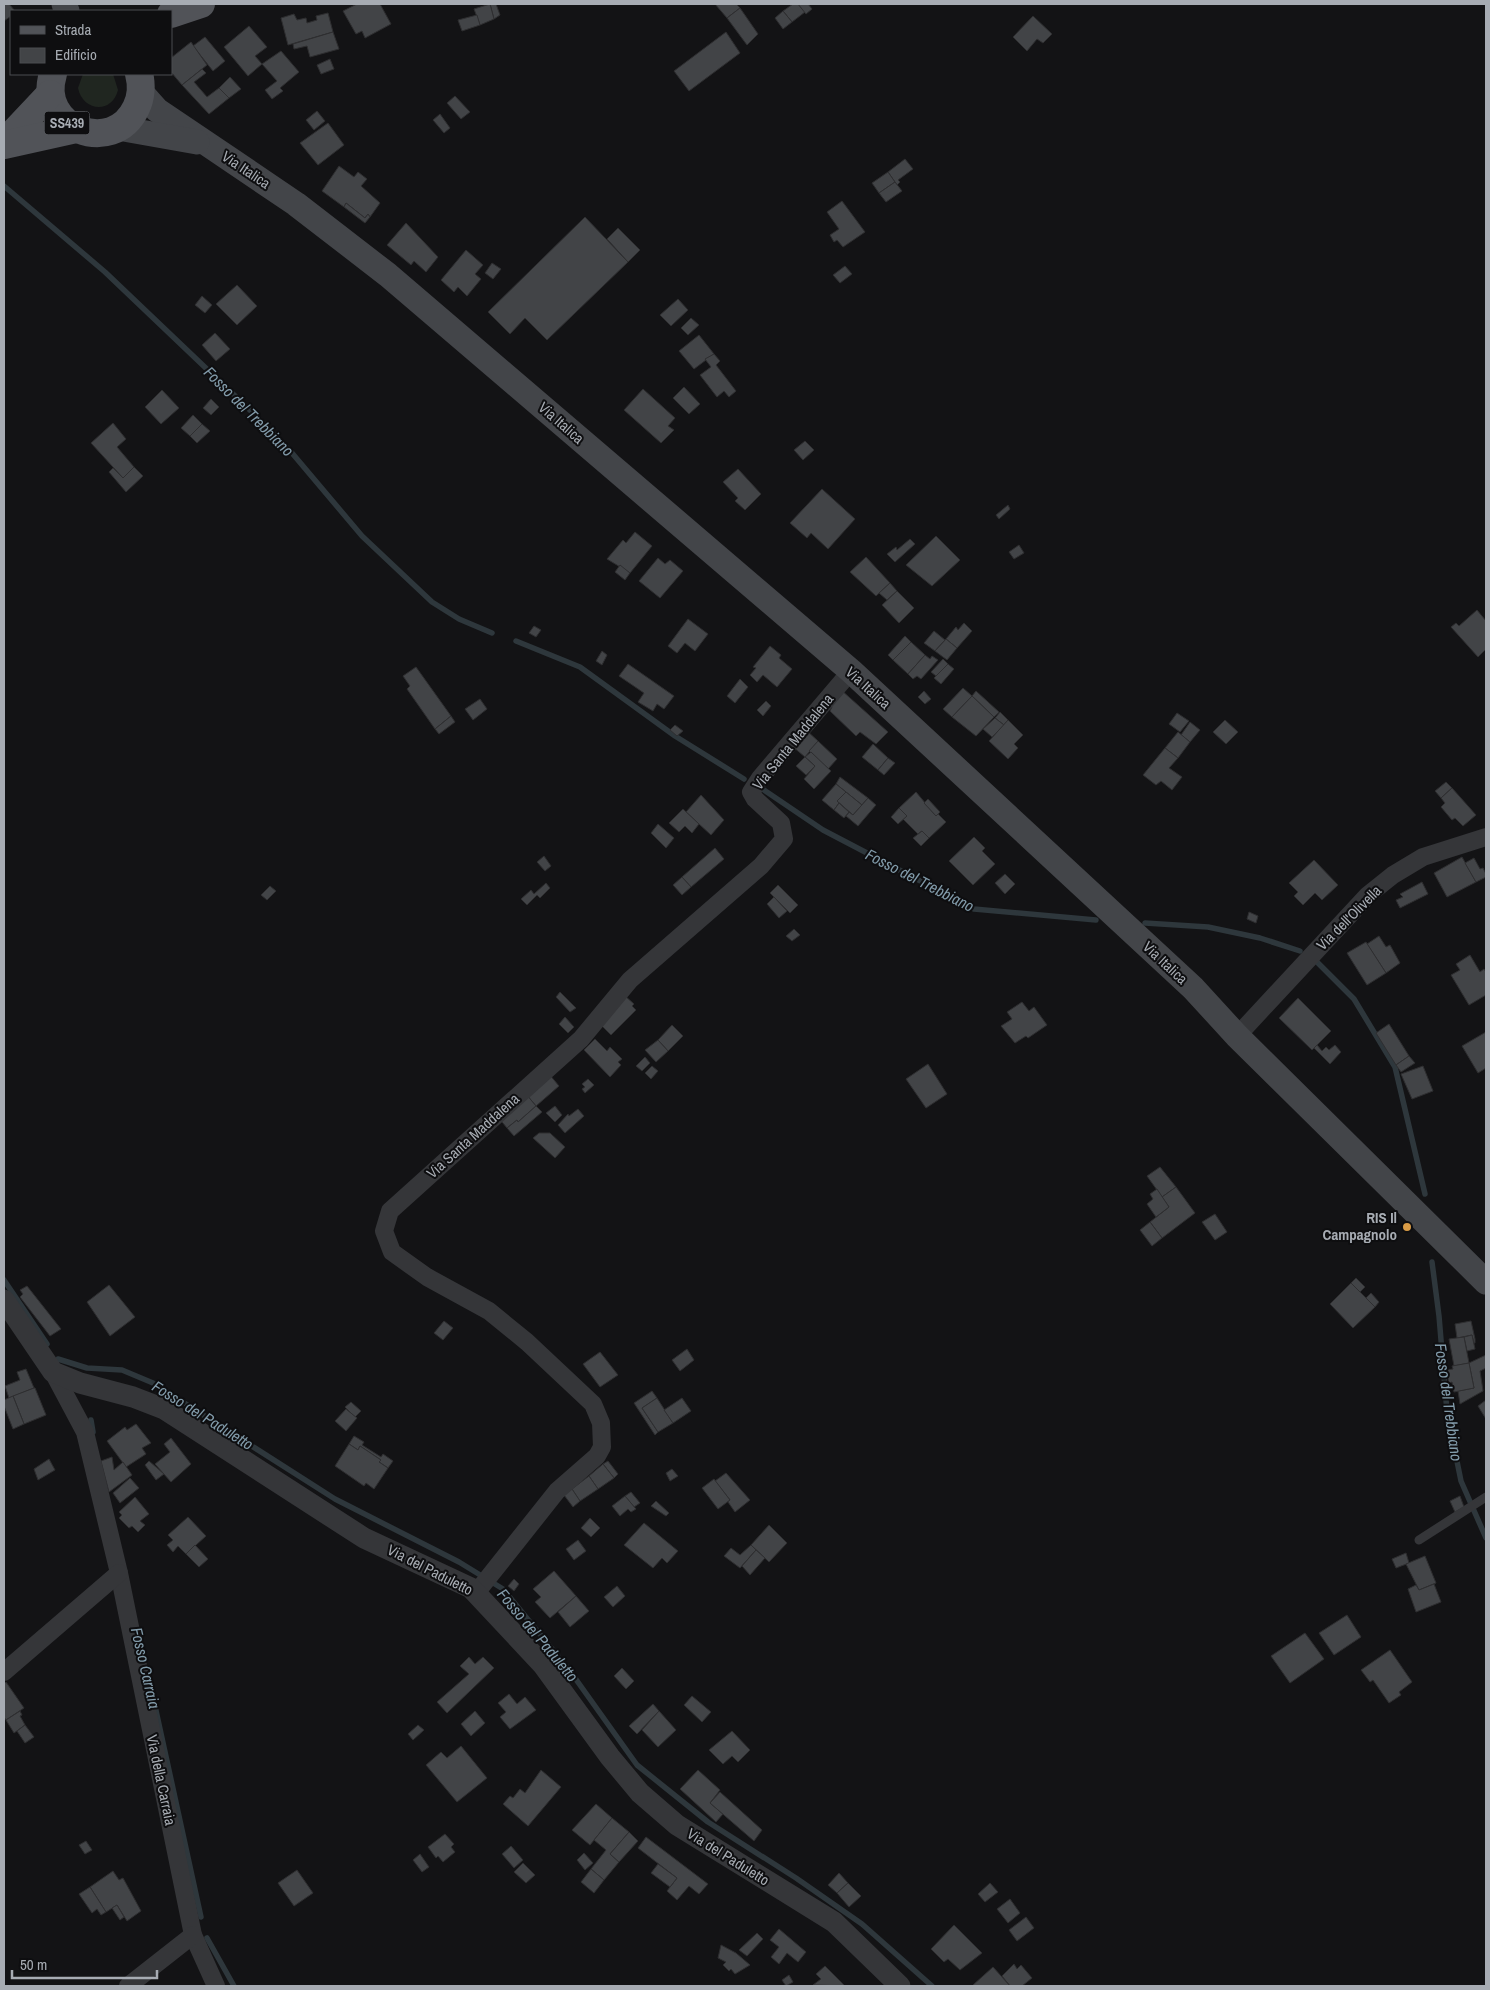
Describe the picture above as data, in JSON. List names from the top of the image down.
{
  "streets": {
    "main road": ["SS439", "Via Italica"],
    "street": [
      "Via Santa Maddalena",
      "Via dell'Olivella",
      "Via del Paduletto",
      "Via della Carraia"
    ]
  },
  "crossings": [
    ["SS439", "Via Italica"],
    ["Via Italica", "Via Santa Maddalena"],
    ["Via Italica", "Via dell'Olivella"],
    ["Via Santa Maddalena", "Via del Paduletto"],
    ["Via del Paduletto", "Via della Carraia"]
  ],
  "water": ["Fosso del Trebbiano", "Fosso del Paduletto", "Fosso Carraia"],
  "places": ["RIS Il Campagnolo"],
  "legend": ["Strada", "Edificio"],
  "scale_bar": "50 m"
}
